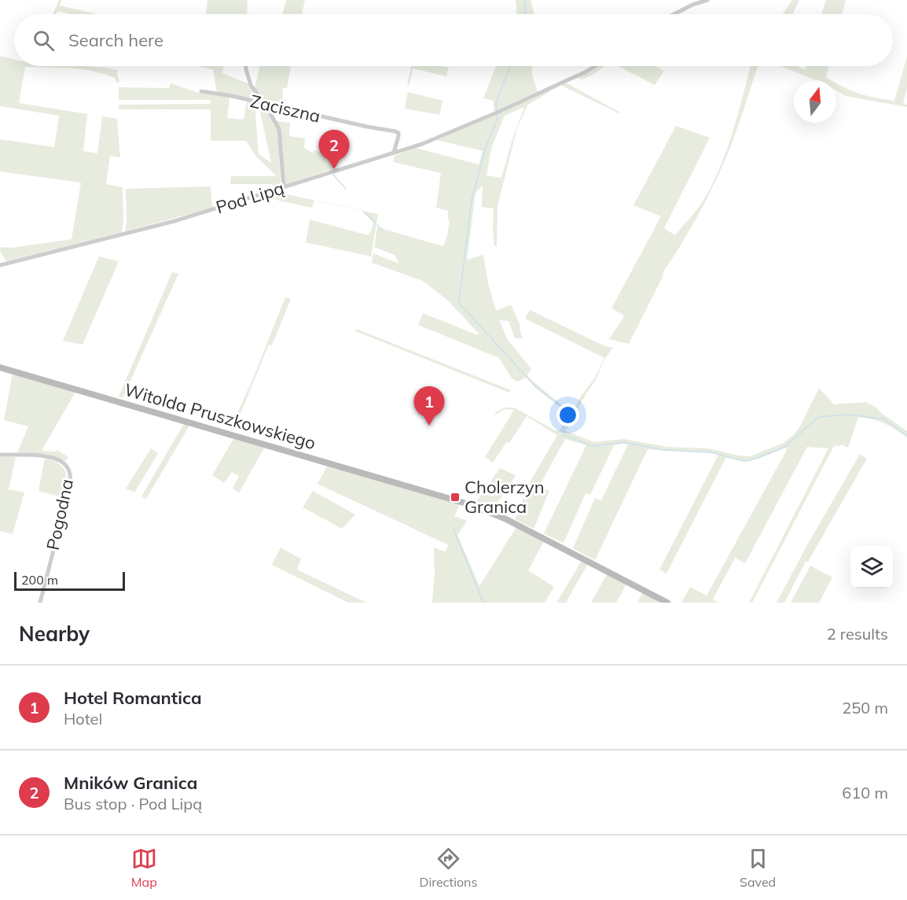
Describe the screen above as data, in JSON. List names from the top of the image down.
{
  "streets": {
    "street": [
      "Zaciszna",
      "Pod Lipą",
      "Witolda Pruszkowskiego",
      "Pogodna"
    ]
  },
  "crossings": [
    ["Zaciszna", "Pod Lipą"]
  ],
  "places": {
    "transit": ["Cholerzyn Granica"]
  },
  "scale_bar": "200 m",
  "north": "top",
  "page": {
    "search": "Search here",
    "pins": ["2", "1"],
    "scale": "200 m",
    "heading": ["Nearby", "2 results"],
    "list": [
      {
        "mark": "1",
        "name": "Hotel Romantica",
        "note": "Hotel",
        "value": "250 m"
      },
      {
        "mark": "2",
        "name": "Mników Granica",
        "note": "Bus stop · Pod Lipą",
        "value": "610 m"
      }
    ],
    "nav": ["Map", "Directions", "Saved"]
  }
}
